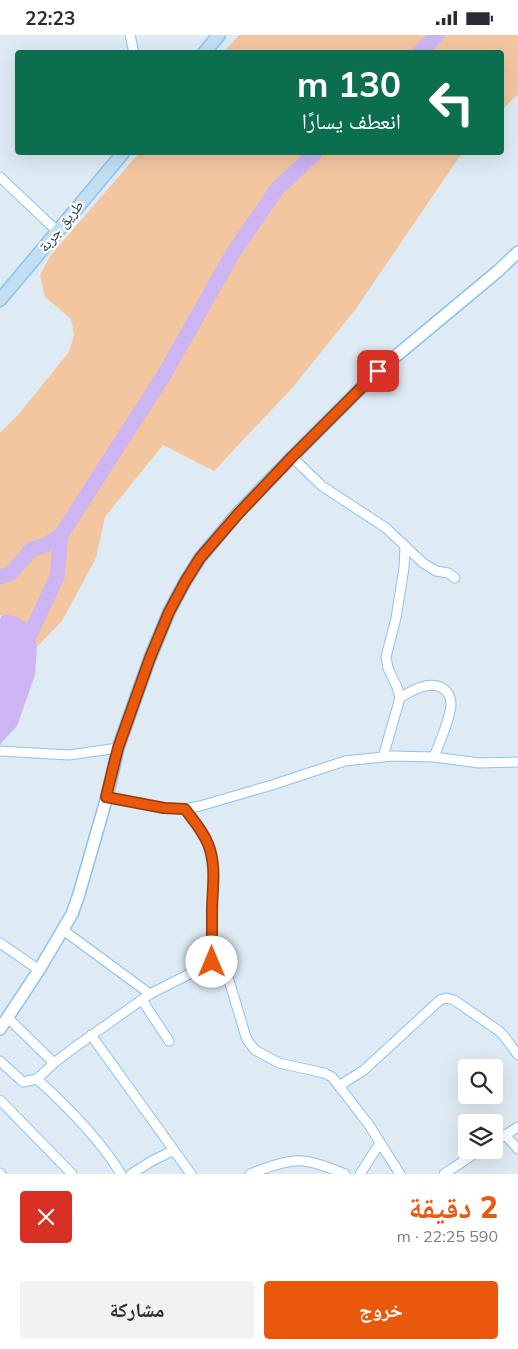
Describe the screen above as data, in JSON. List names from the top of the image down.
{
  "streets": {
    "main road": ["طريق جربة"]
  },
  "page": {
    "status": "22:23",
    "turn": ["130 m", "انعطف يسارًا"],
    "heading": ["2 دقيقة", "590 m · 22:25"],
    "buttons": ["خروج", "مشاركة"]
  }
}
